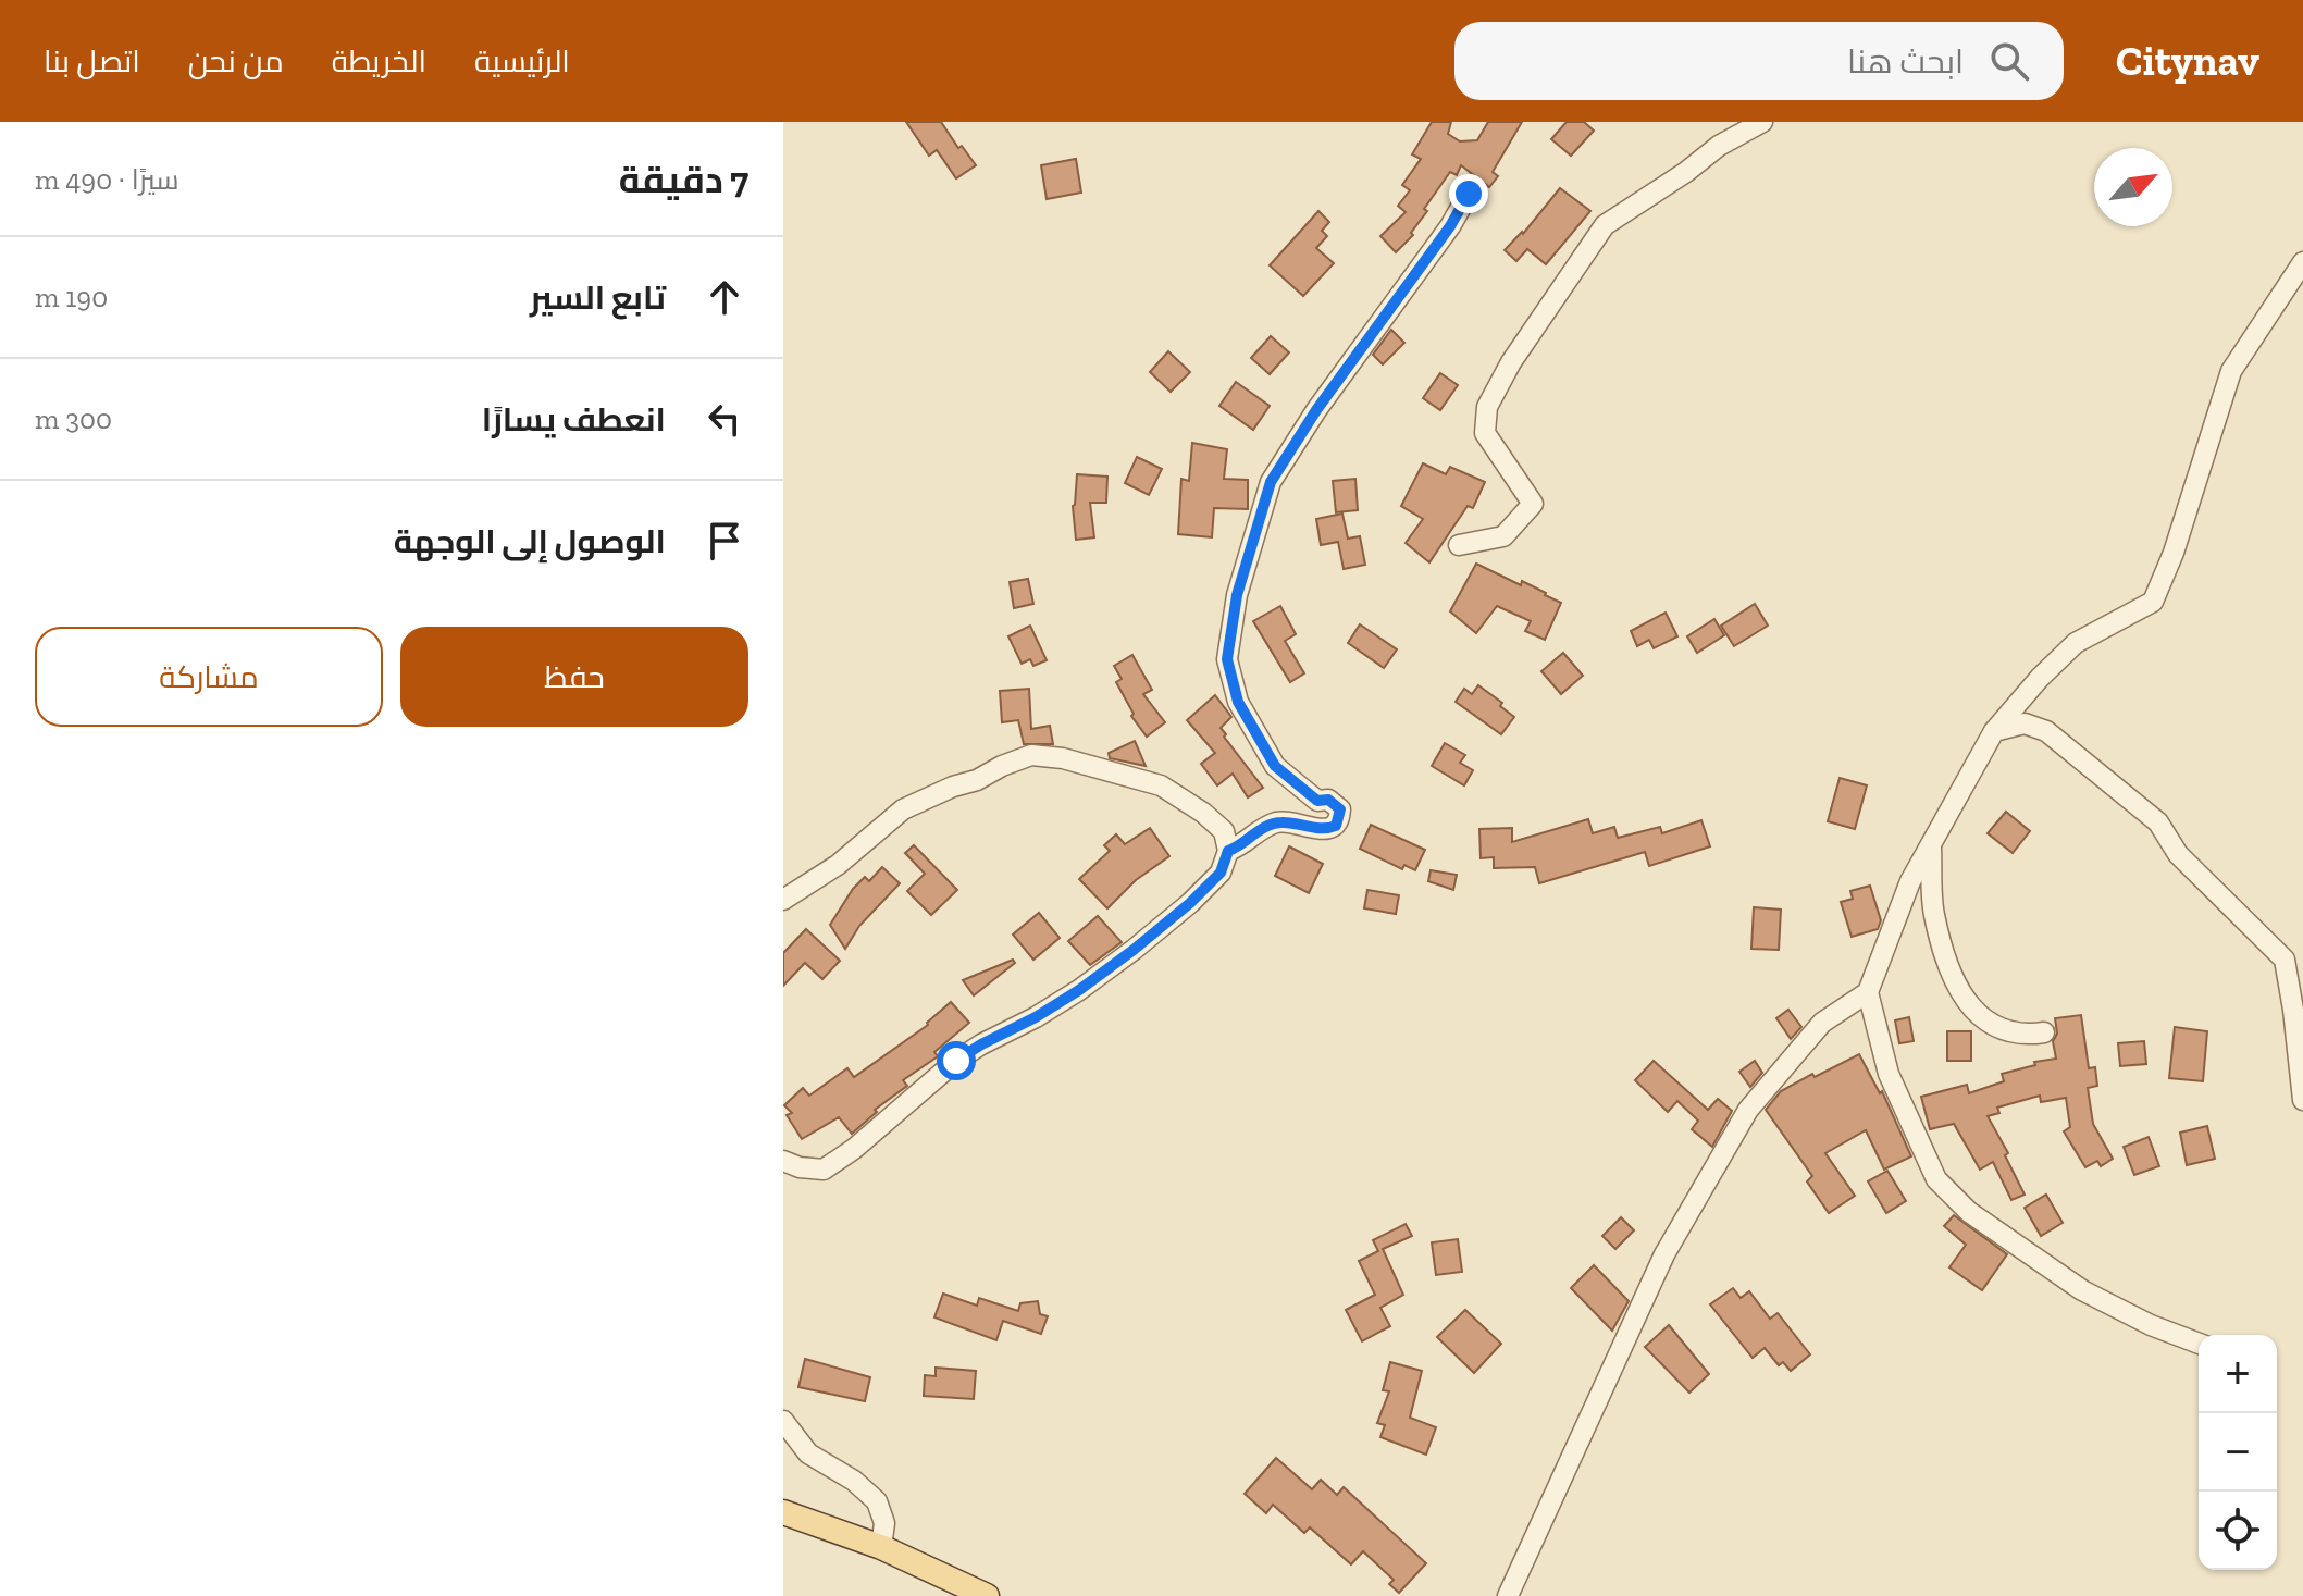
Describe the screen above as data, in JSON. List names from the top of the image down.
{
  "north": "top right",
  "page": {
    "header": "Citynav",
    "search": "ابحث هنا",
    "nav": [
      "الرئيسية",
      "الخريطة",
      "من نحن",
      "اتصل بنا"
    ],
    "heading": ["7 دقيقة", "سيرًا · 490 m"],
    "list": [
      ["تابع السير", "190 m"],
      ["انعطف يسارًا", "300 m"],
      "الوصول إلى الوجهة"
    ],
    "buttons": ["حفظ", "مشاركة"],
    "map_buttons": ["+", "−"]
  }
}
